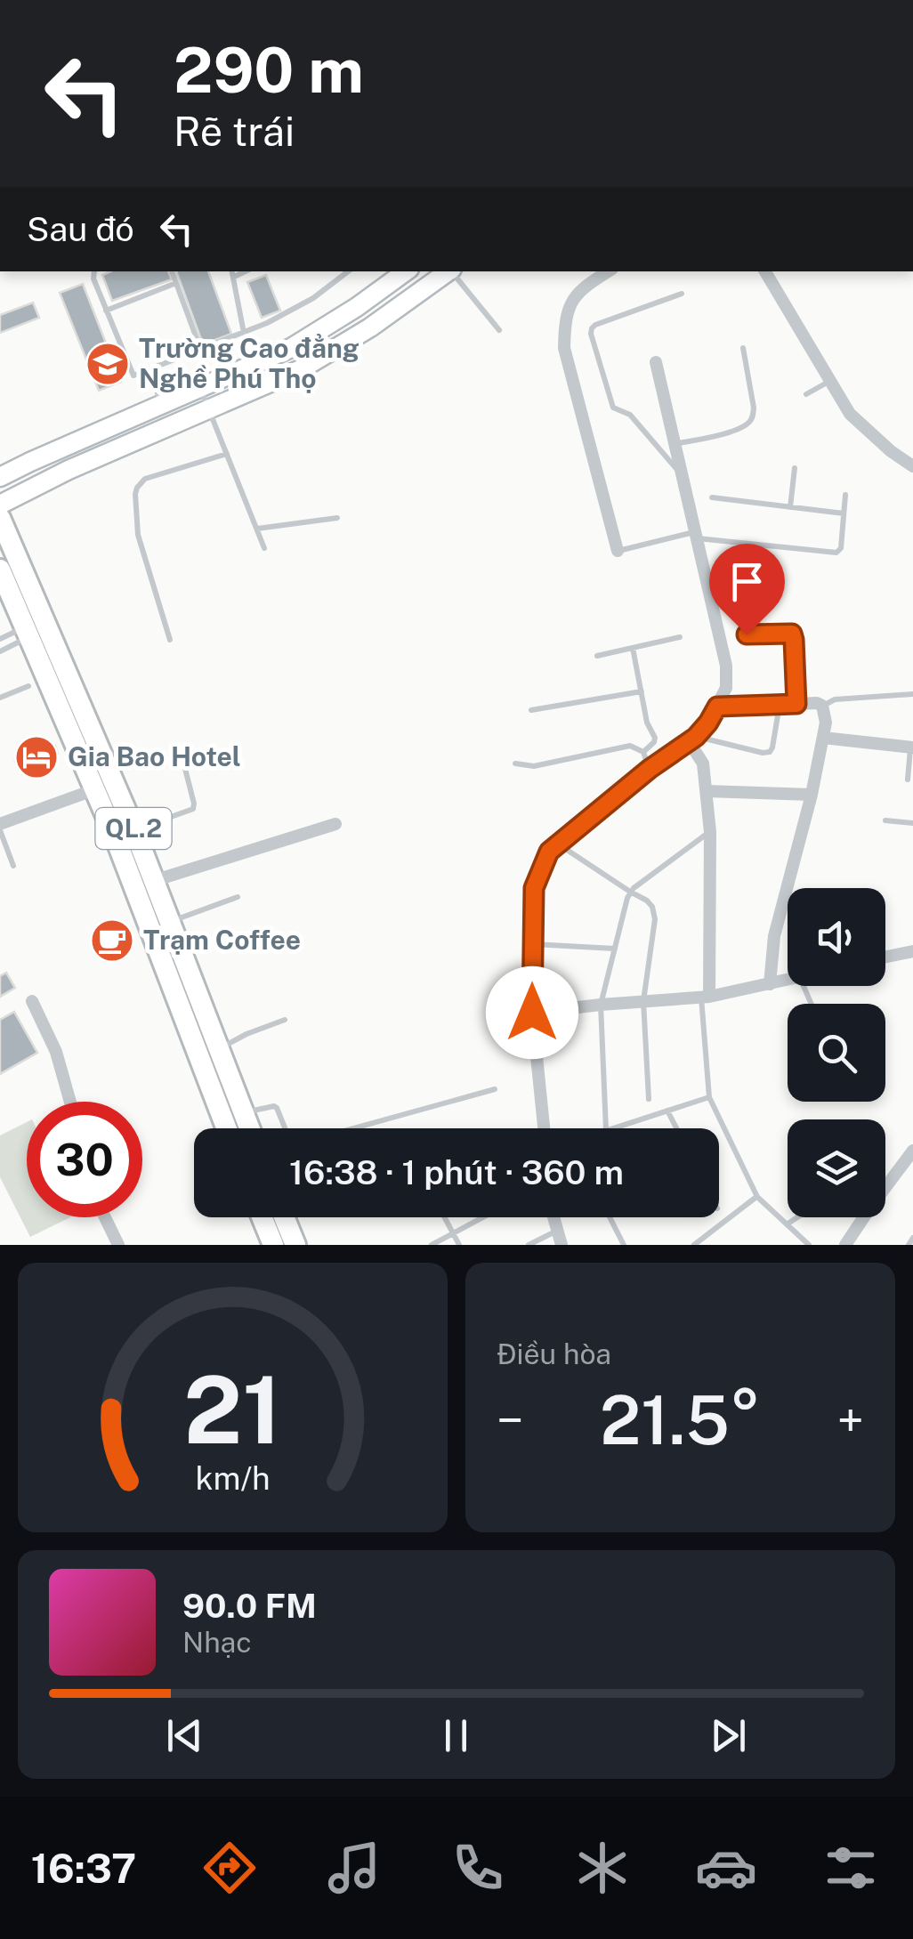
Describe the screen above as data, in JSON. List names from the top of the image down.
{
  "streets": {
    "highway": ["QL.2"]
  },
  "places": {
    "school or university": ["Trường Cao đẳng Nghề Phú Thọ"],
    "hotel": ["Gia Bao Hotel"],
    "cafe": ["Trạm Coffee"]
  },
  "page": {
    "turn": ["290 m", "Rẽ trái"],
    "then": "Sau đó",
    "limit": "30",
    "trip": "16:38 · 1 phút · 360 m",
    "tile": "Điều hòa",
    "heat": ["−", "21.5°", "+"],
    "song": ["90.0 FM", "Nhạc"],
    "tabs": "16:37",
    "gauge": ["21", "km/h"]
  }
}
